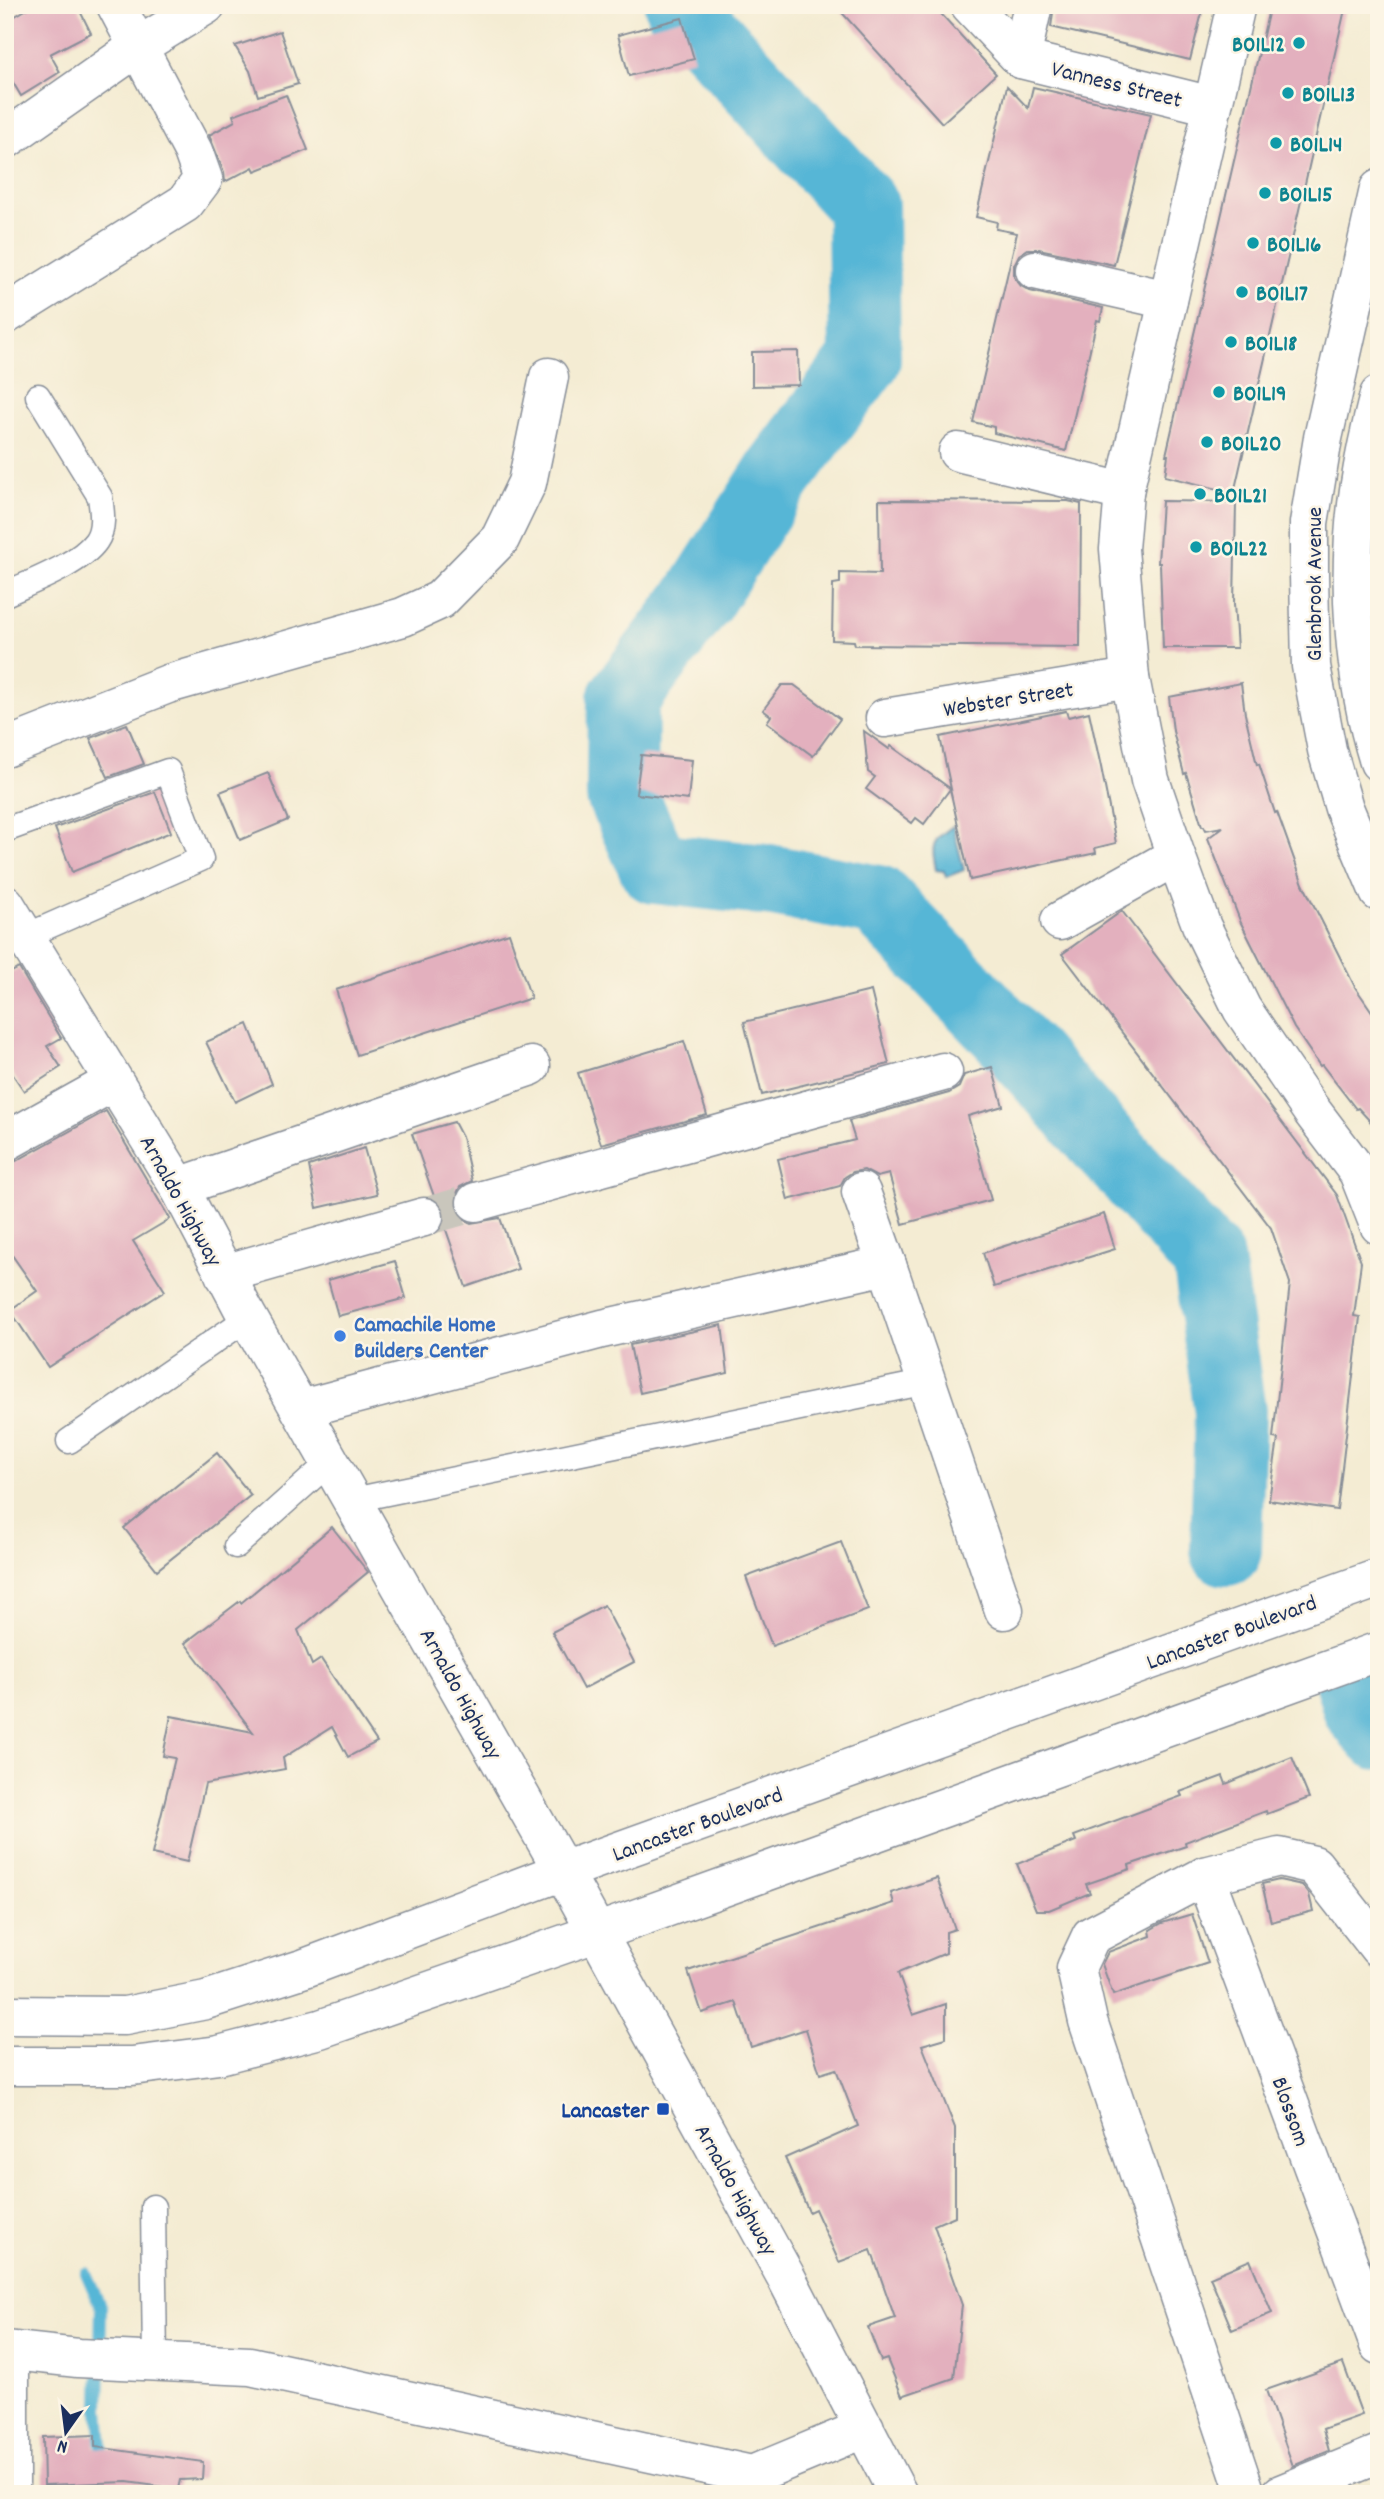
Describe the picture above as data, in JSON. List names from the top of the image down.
{
  "streets": {
    "street": [
      "Vanness Street",
      "Glenbrook Avenue",
      "Webster Street",
      "Arnaldo Highway",
      "Lancaster Boulevard",
      "Blossom"
    ]
  },
  "crossings": [
    ["Arnaldo Highway", "Lancaster Boulevard"]
  ],
  "places": {
    "other": [
      "B01L12",
      "B01L13",
      "B01L14",
      "B01L15",
      "B01L16",
      "B01L17",
      "B01L18",
      "B01L19",
      "B01L20",
      "B01L21",
      "B01L22",
      "Camachile Home Builders Center"
    ],
    "transit": ["Lancaster"]
  },
  "north": "bottom"
}
